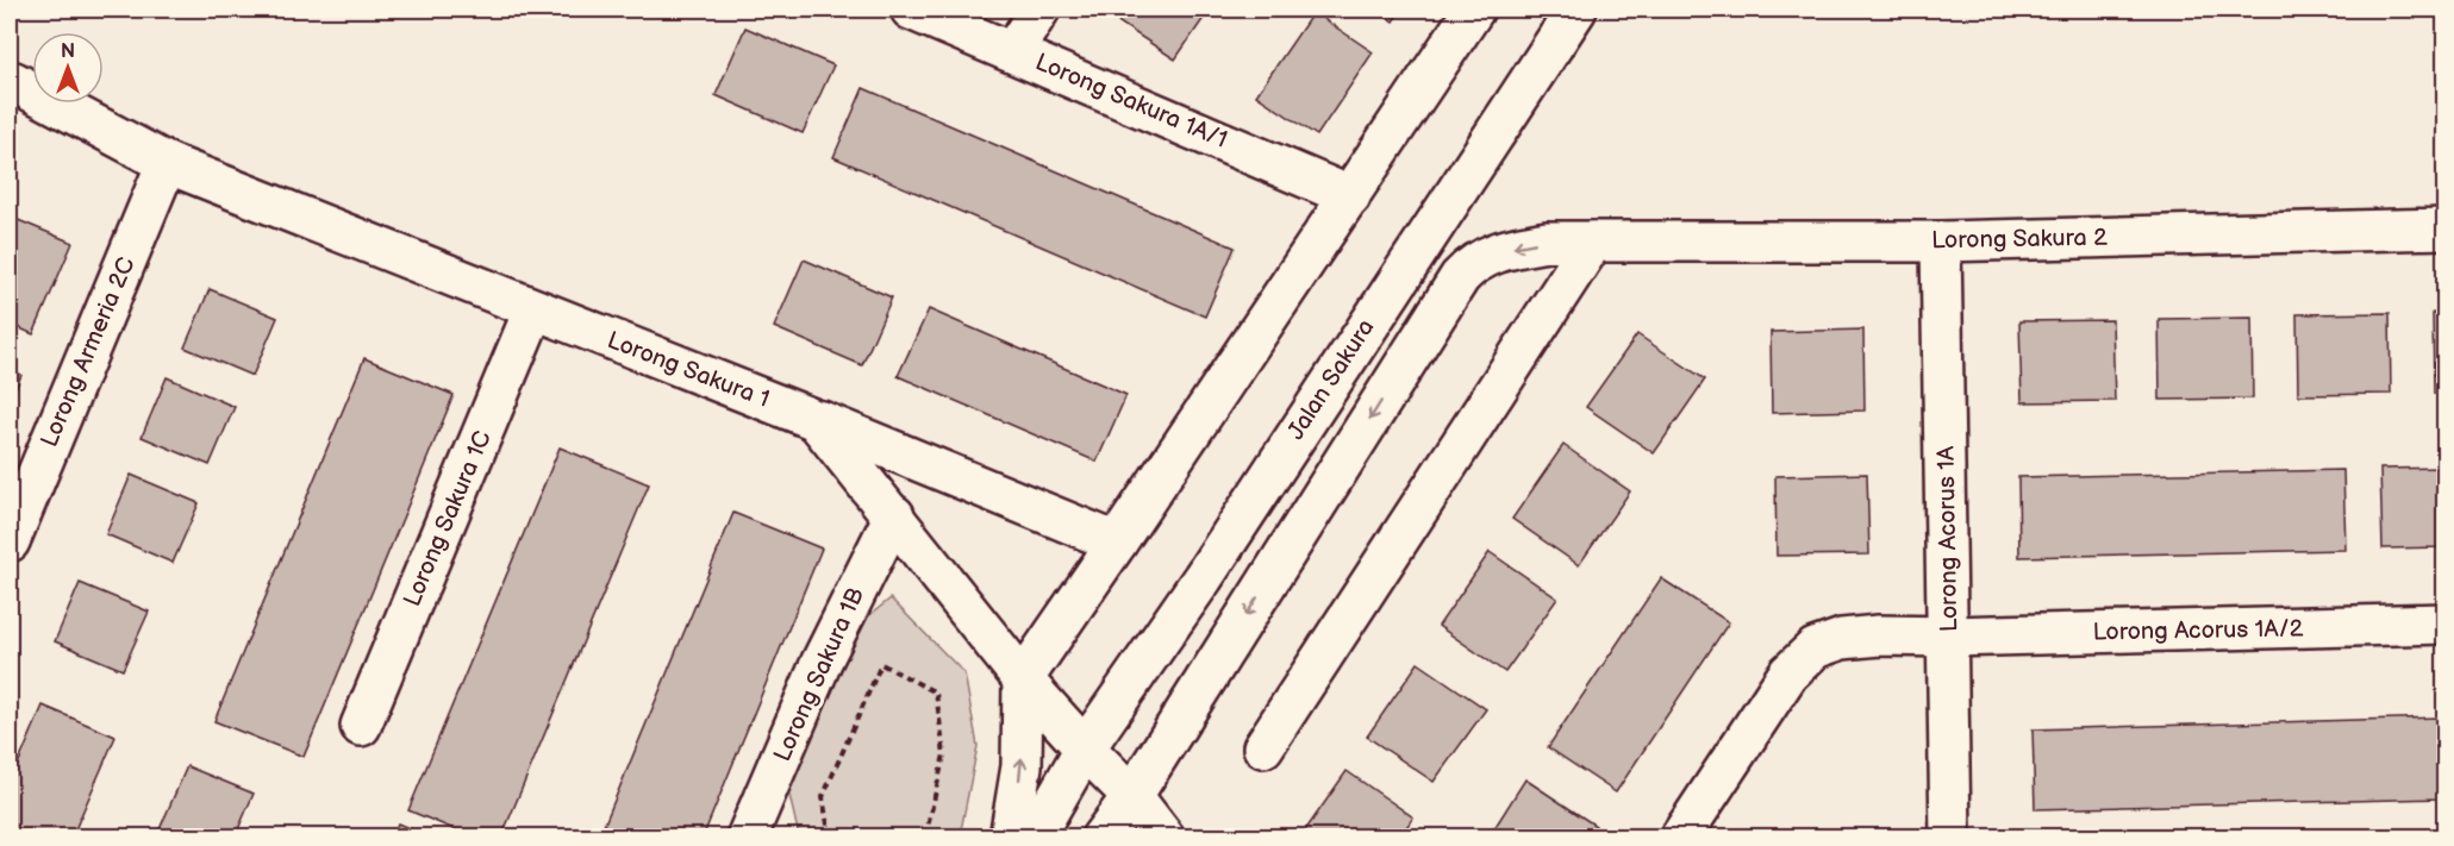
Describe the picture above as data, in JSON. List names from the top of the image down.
{
  "streets": {
    "street": [
      "Lorong Sakura 1A/1",
      "Lorong Sakura 2",
      "Lorong Armeria 2C",
      "Lorong Sakura 1",
      "Jalan Sakura",
      "Lorong Sakura 1C",
      "Lorong Acorus 1A",
      "Lorong Acorus 1A/2",
      "Lorong Sakura 1B"
    ]
  },
  "crossings": [
    ["Lorong Sakura 2", "Lorong Acorus 1A"],
    ["Lorong Armeria 2C", "Lorong Sakura 1"],
    ["Lorong Sakura 1", "Jalan Sakura"],
    ["Lorong Sakura 1", "Lorong Sakura 1C"],
    ["Lorong Sakura 1", "Lorong Sakura 1B"],
    ["Lorong Acorus 1A", "Lorong Acorus 1A/2"]
  ],
  "north": "top"
}
